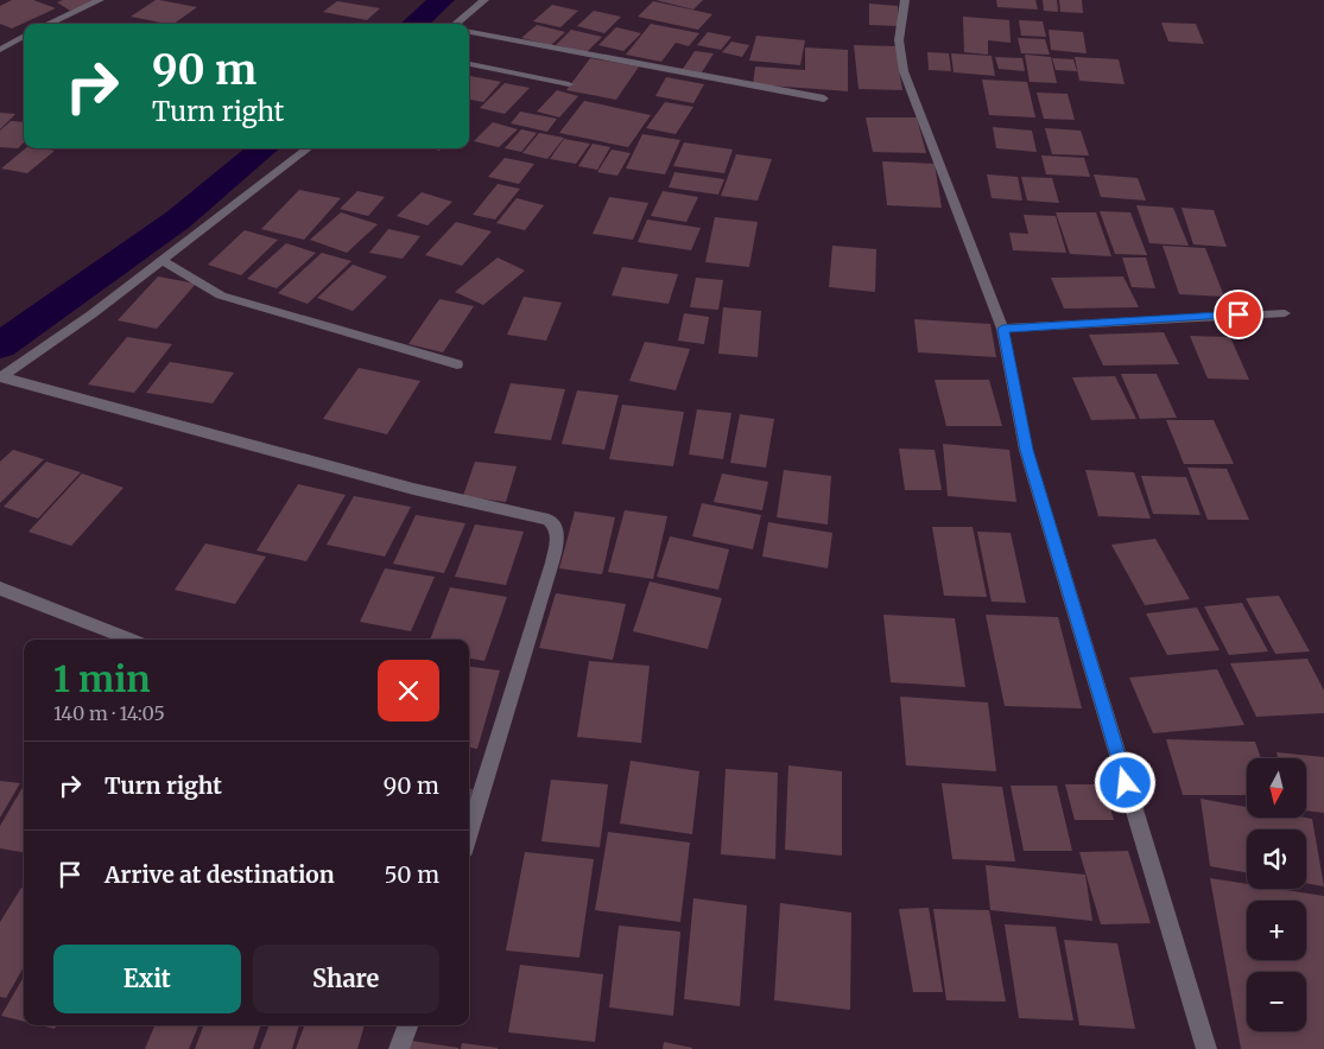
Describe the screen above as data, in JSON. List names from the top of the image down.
{
  "north": "bottom",
  "page": {
    "turn": ["90 m", "Turn right"],
    "heading": ["1 min", "140 m · 14:05"],
    "list": [
      {
        "name": "Turn right",
        "value": "90 m"
      },
      {
        "name": "Arrive at destination",
        "value": "50 m"
      }
    ],
    "map_buttons": ["+", "−"],
    "buttons": ["Exit", "Share"]
  }
}
